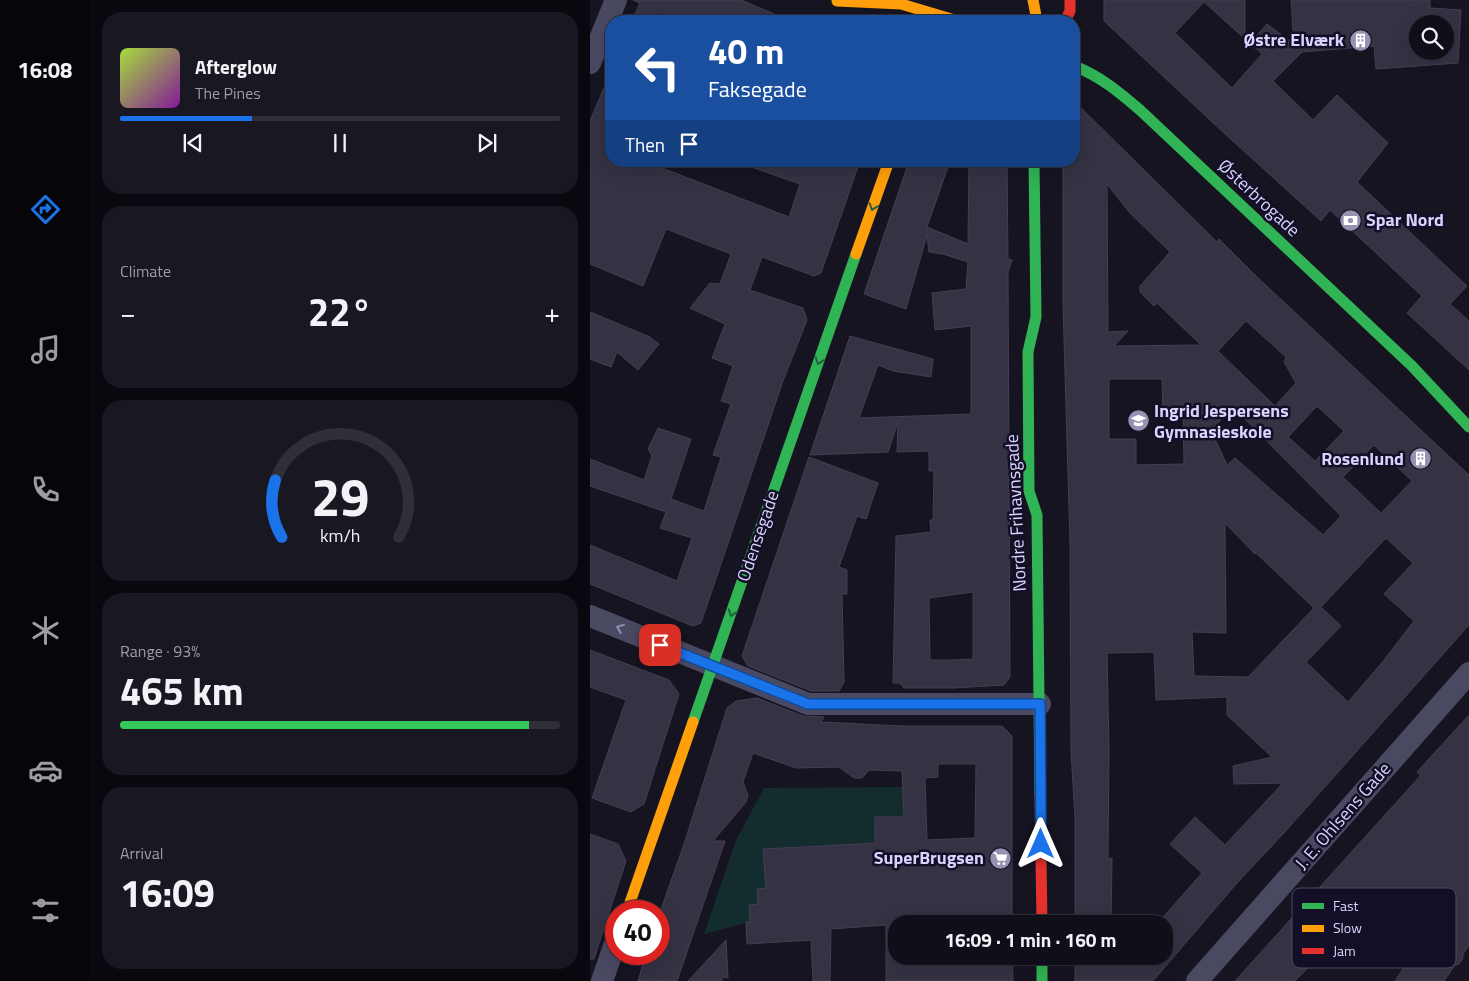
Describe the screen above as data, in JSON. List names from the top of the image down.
{
  "streets": {
    "street": [
      "Østerbrogade",
      "Nordre Frihavnsgade",
      "Odensegade",
      "J. E. Ohlsens Gade"
    ]
  },
  "one_way": ["Odensegade"],
  "places": {
    "building": ["Østre Elværk", "Rosenlund"],
    "bank": ["Spar Nord"],
    "school or university": ["Ingrid Jespersens Gymnasieskole"],
    "supermarket": ["SuperBrugsen"]
  },
  "legend": ["Fast", "Slow", "Jam"],
  "page": {
    "tabs": "16:08",
    "turn": ["40 m", "Faksegade"],
    "song": ["Afterglow", "The Pines"],
    "then": "Then",
    "tile": [
      "Climate",
      ["Range · 93%", "465 km"],
      ["Arrival", "16:09"]
    ],
    "heat": ["−", "22°", "+"],
    "limit": "40",
    "trip": "16:09 · 1 min · 160 m",
    "gauge": ["29", "km/h"]
  }
}
